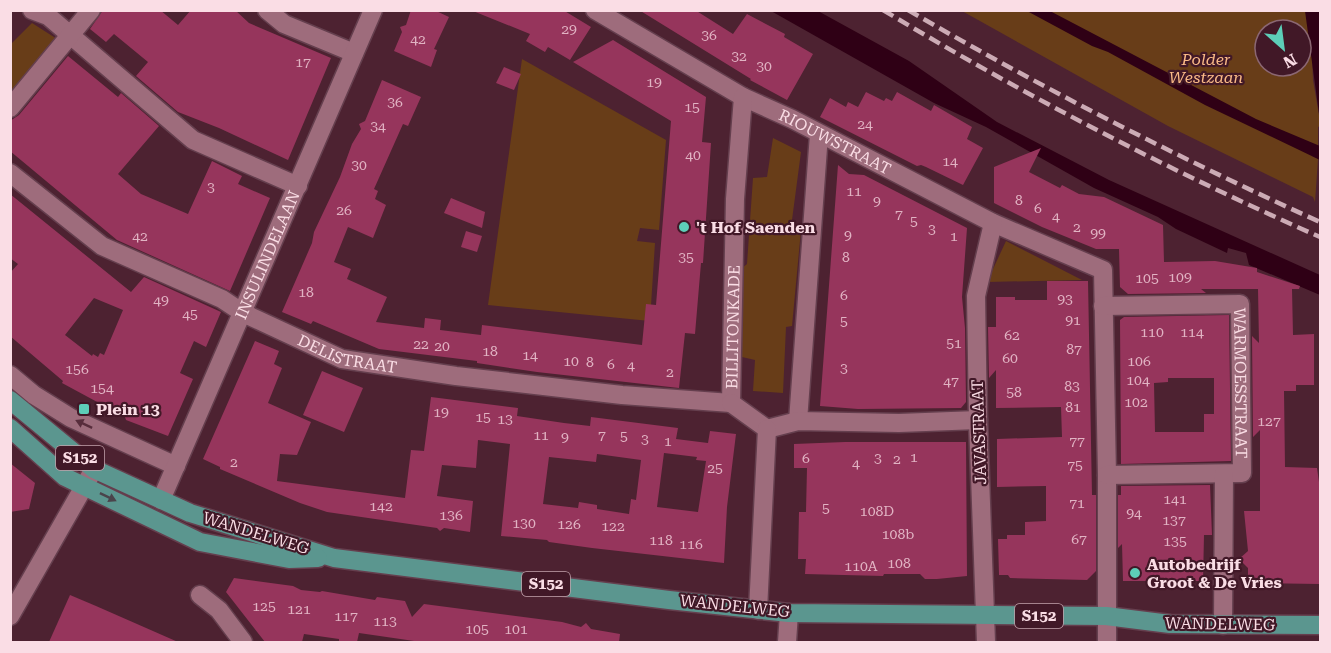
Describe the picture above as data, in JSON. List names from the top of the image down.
{
  "streets": {
    "main road": ["S152", "WANDELWEG"],
    "street": [
      "RIOUWSTRAAT",
      "INSULINDELAAN",
      "BILLITONKADE",
      "DELISTRAAT",
      "WARMOESSTRAAT",
      "JAVASTRAAT"
    ]
  },
  "crossings": [
    ["RIOUWSTRAAT", "BILLITONKADE"],
    ["RIOUWSTRAAT", "WARMOESSTRAAT"],
    ["RIOUWSTRAAT", "JAVASTRAAT"],
    ["INSULINDELAAN", "DELISTRAAT"],
    ["INSULINDELAAN", "S152"],
    ["INSULINDELAAN", "WANDELWEG"],
    ["BILLITONKADE", "DELISTRAAT"],
    ["WARMOESSTRAAT", "WANDELWEG"],
    ["JAVASTRAAT", "WANDELWEG"],
    ["S152", "WANDELWEG"]
  ],
  "parks": ["Polder Westzaan"],
  "places": {
    "other": ["'t Hof Saenden", "Autobedrijf Groot & De Vries"],
    "transit": ["Plein 13"]
  },
  "house_numbers": [
    "29",
    "36",
    "42",
    "32",
    "17",
    "30",
    "19",
    "36",
    "15",
    "24",
    "34",
    "40",
    "14",
    "30",
    "3",
    "11",
    "8",
    "9",
    "6",
    "26",
    "7",
    "4",
    "5",
    "2",
    "3",
    "99",
    "9",
    "42",
    "1",
    "35",
    "8",
    "109",
    "105",
    "18",
    "6",
    "93",
    "49",
    "45",
    "91",
    "5",
    "110",
    "114",
    "62",
    "51",
    "22",
    "20",
    "87",
    "18",
    "14",
    "60",
    "10",
    "106",
    "8",
    "6",
    "4",
    "3",
    "156",
    "2",
    "104",
    "47",
    "83",
    "154",
    "58",
    "102",
    "81",
    "19",
    "15",
    "13",
    "127",
    "11",
    "7",
    "5",
    "9",
    "3",
    "1",
    "77",
    "1",
    "6",
    "3",
    "2",
    "2",
    "4",
    "75",
    "25",
    "141",
    "71",
    "142",
    "5",
    "108D",
    "94",
    "136",
    "137",
    "130",
    "126",
    "122",
    "108b",
    "67",
    "118",
    "135",
    "116",
    "108",
    "110A",
    "125",
    "121",
    "117",
    "113",
    "105",
    "101"
  ],
  "north": "bottom right"
}
